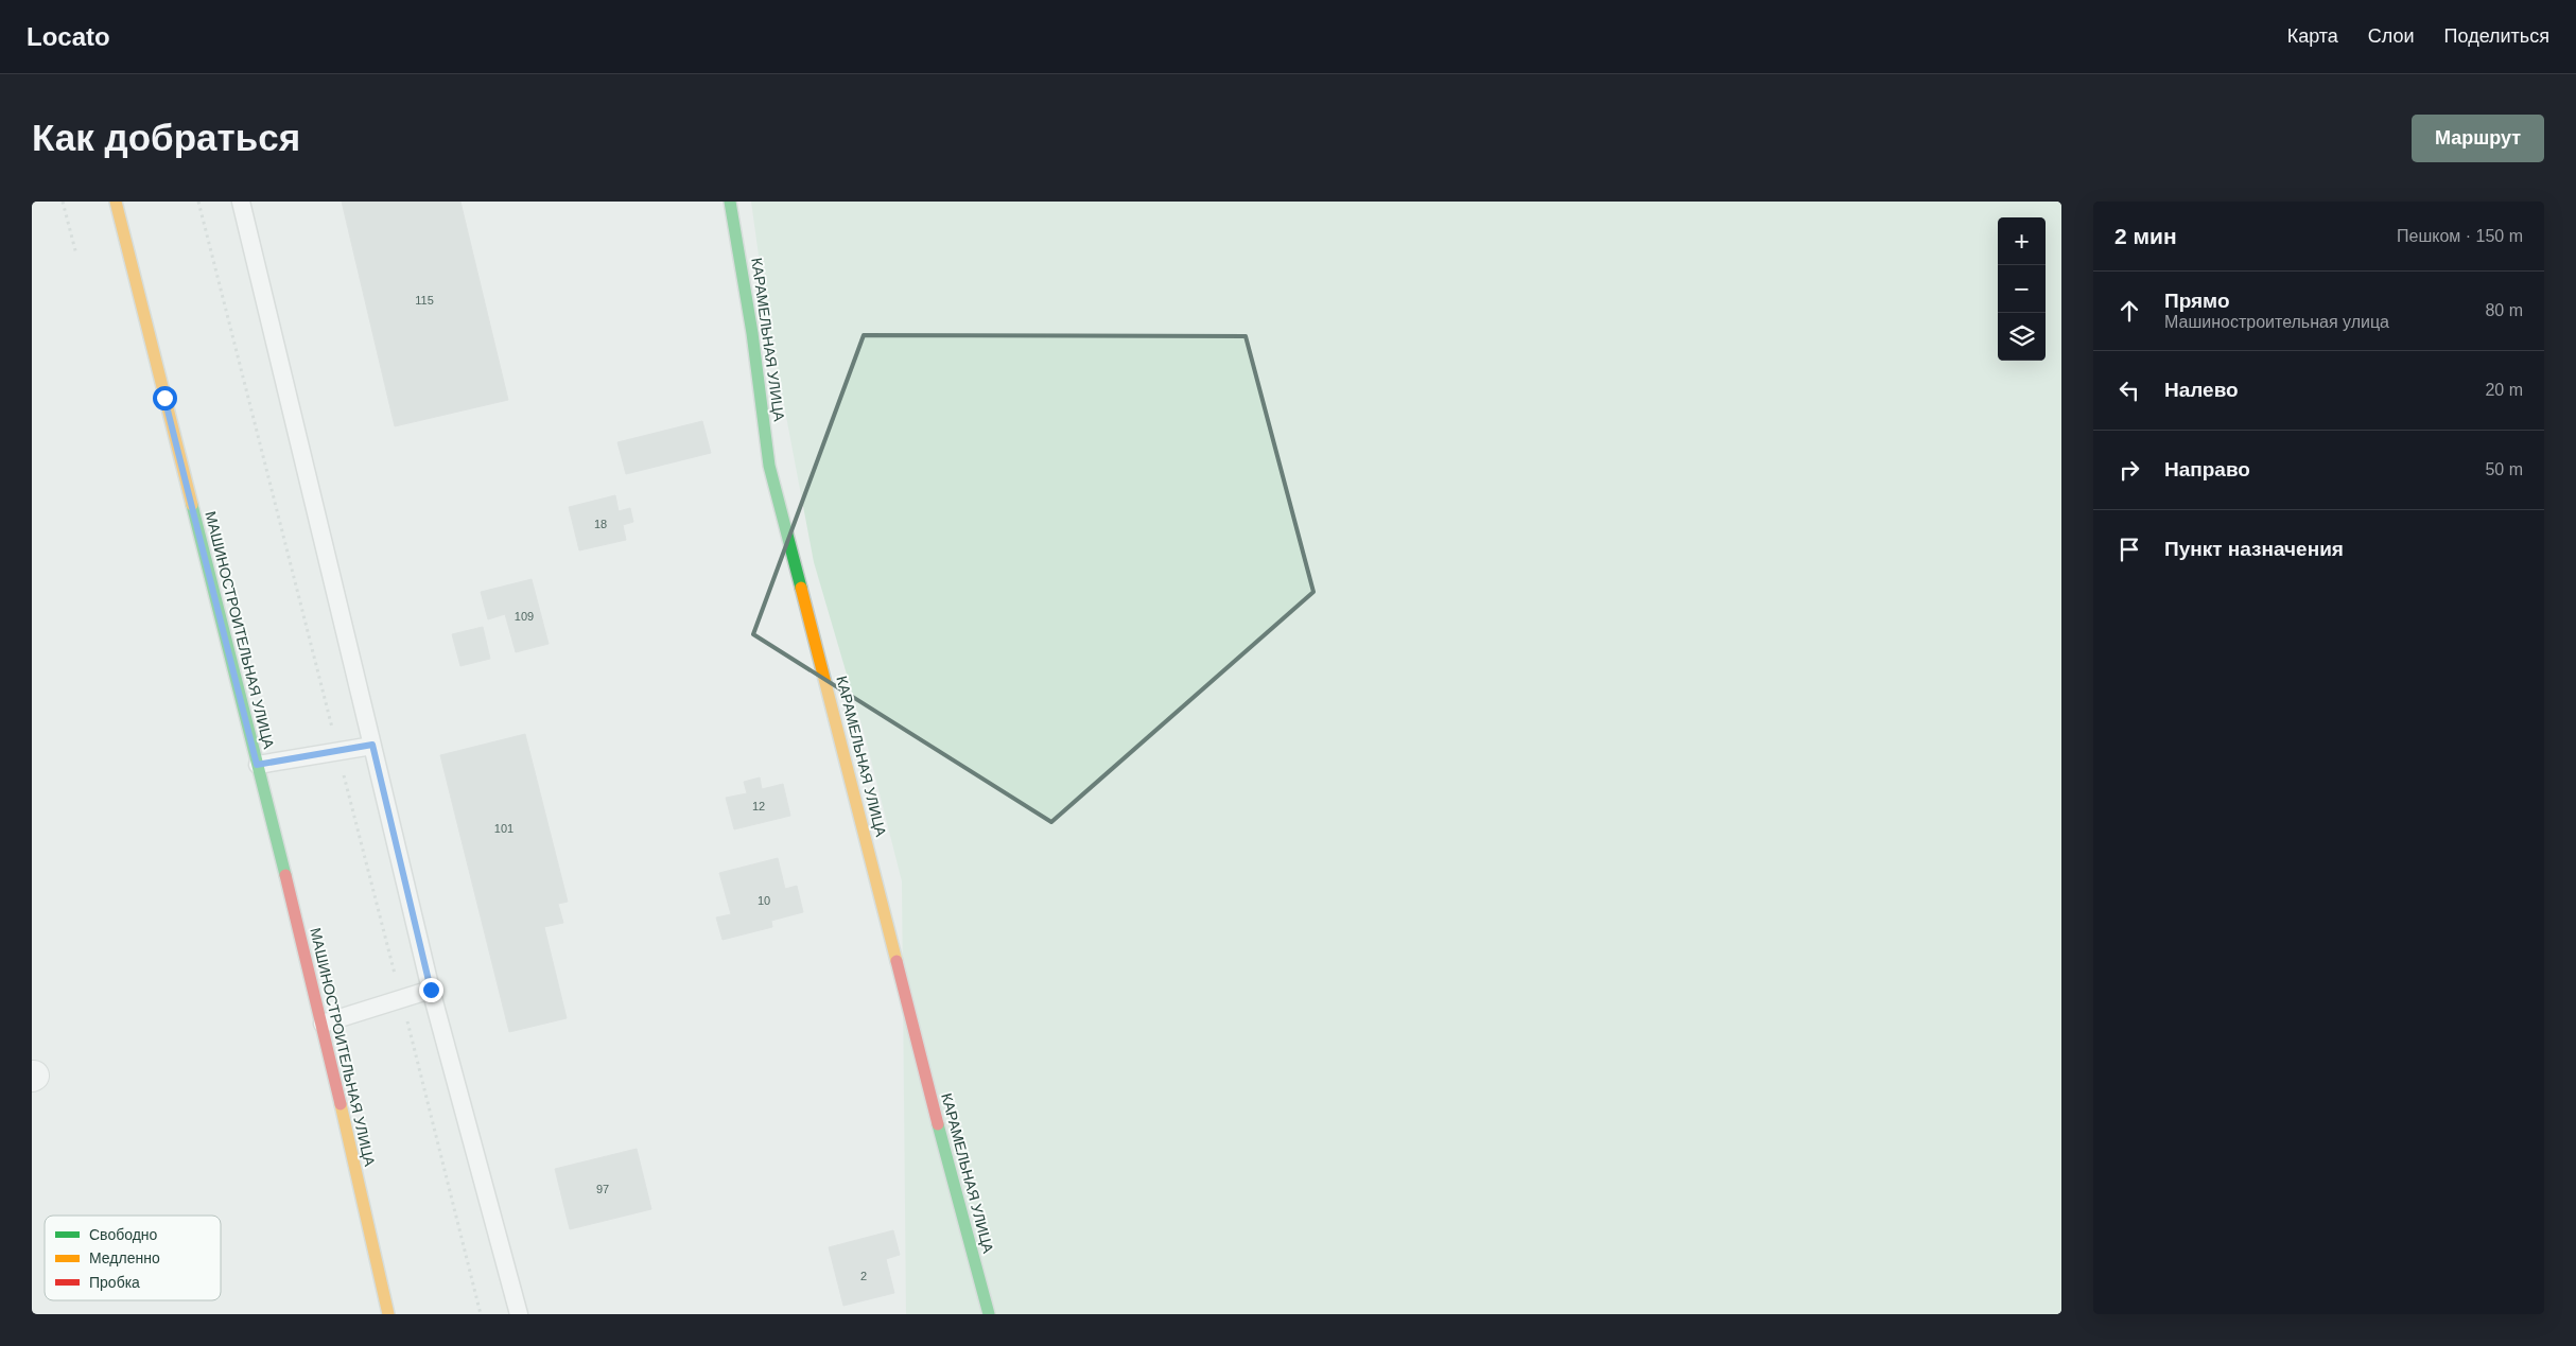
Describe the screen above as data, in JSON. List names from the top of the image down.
{
  "streets": {
    "street": ["КАРАМЕЛЬНАЯ УЛИЦА", "МАШИНОСТРОИТЕЛЬНАЯ УЛИЦА"]
  },
  "house_numbers": [
    "115",
    "18",
    "109",
    "12",
    "101",
    "10",
    "97",
    "2"
  ],
  "legend": ["Свободно", "Медленно", "Пробка"],
  "page": {
    "header": "Locato",
    "nav": ["Карта", "Слои", "Поделиться"],
    "buttons": "Маршрут",
    "title": "Как добраться",
    "heading": ["2 мин", "Пешком · 150 m"],
    "map_buttons": ["+", "−"],
    "list": [
      ["Прямо", "Машиностроительная улица", "80 m"],
      ["Налево", "20 m"],
      ["Направо", "50 m"],
      "Пункт назначения"
    ]
  }
}
